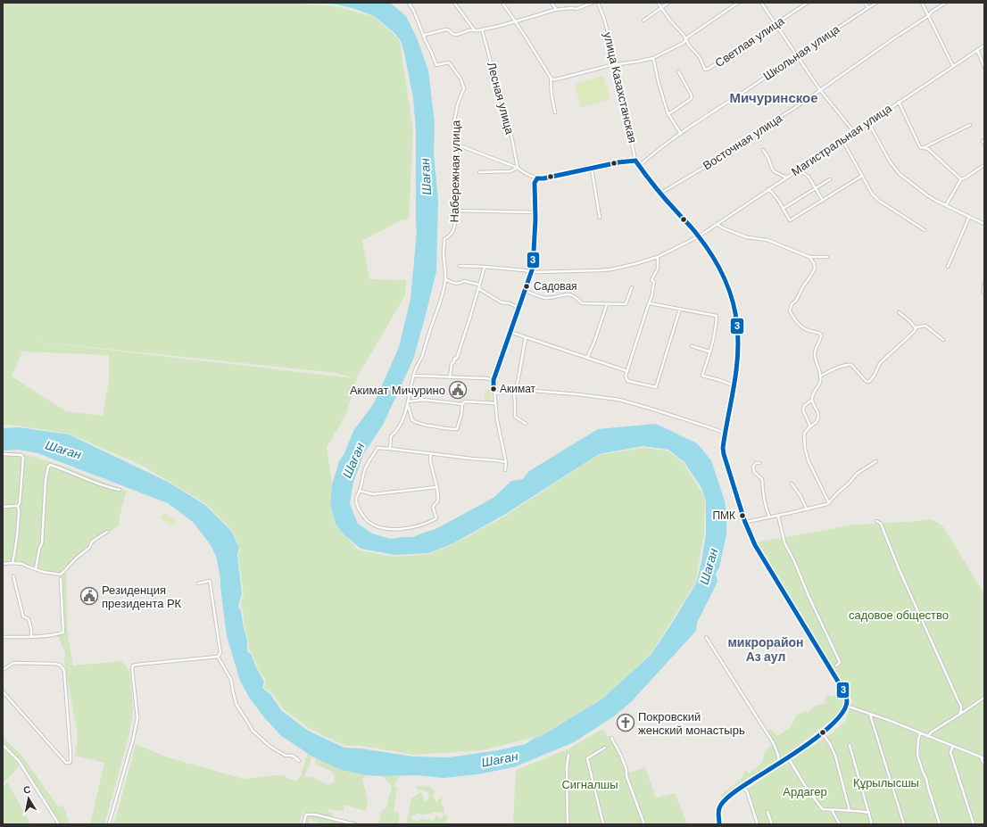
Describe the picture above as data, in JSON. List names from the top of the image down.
{
  "streets": {
    "street": [
      "Светлая улица",
      "Школьная улица",
      "улица Казахстанская",
      "Лесная улица",
      "Магистральная улица",
      "Восточная улица",
      "Набережная улица"
    ]
  },
  "crossings": [
    ["Школьная улица", "улица Казахстанская"],
    ["улица Казахстанская", "Магистральная улица"],
    ["улица Казахстанская", "Восточная улица"]
  ],
  "districts": ["Мичуринское", "микрорайон Аз аул"],
  "water": ["Шаған"],
  "parks": [
    "садовое общество",
    "Құрылысшы",
    "Сигналшы",
    "Ардагер"
  ],
  "places": {
    "other": ["Садовая", "Акимат", "ПМК"],
    "public building": ["Акимат Мичурино", "Резиденция президента РК"],
    "church": ["Покровский женский монастырь"]
  },
  "lines": ["transit line 3"],
  "north": "top"
}
